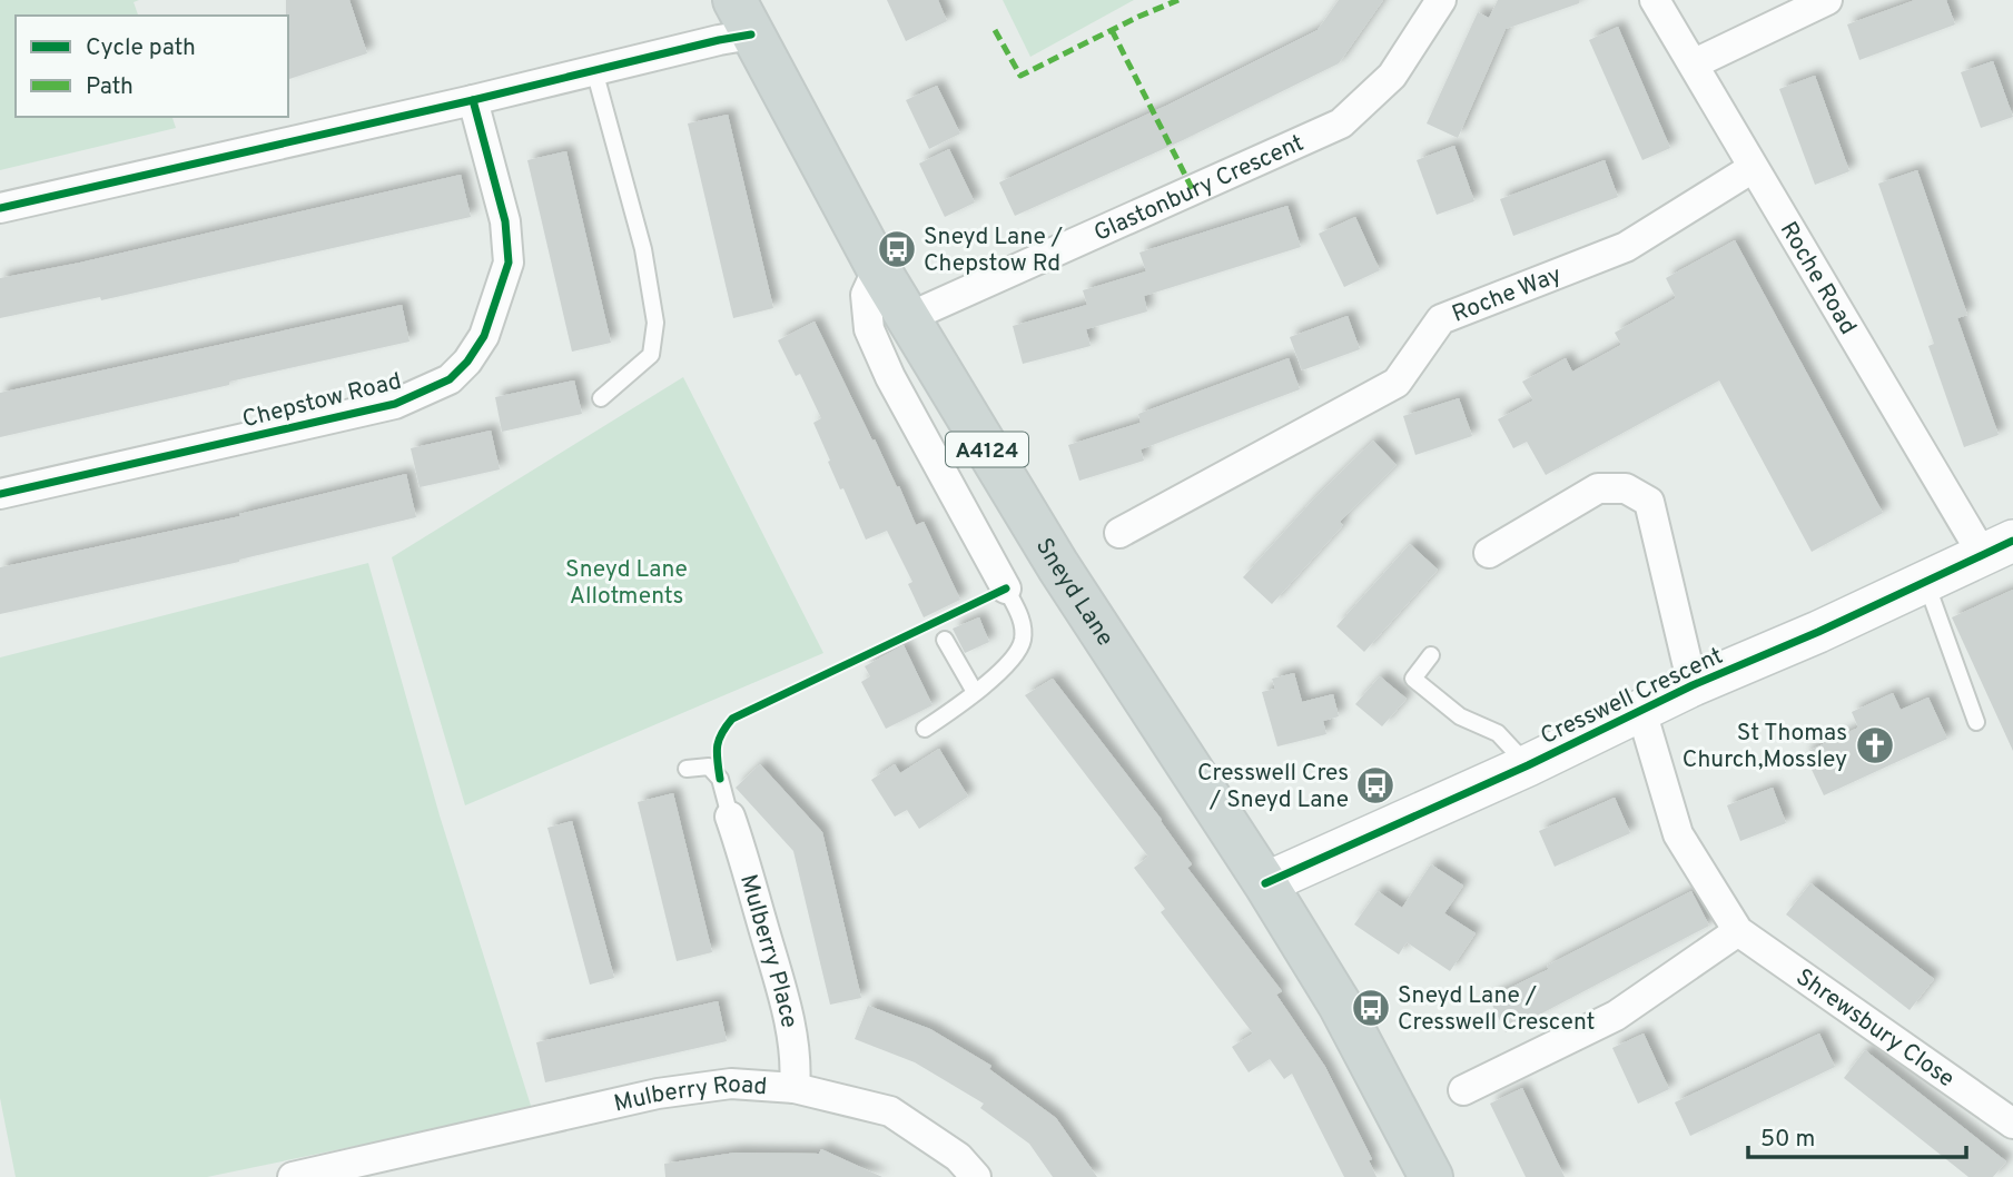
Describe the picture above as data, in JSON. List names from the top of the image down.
{
  "streets": {
    "main road": ["A4124", "Sneyd Lane"],
    "street": [
      "Glastonbury Crescent",
      "Roche Road",
      "Roche Way",
      "Chepstow Road",
      "Cresswell Crescent",
      "Mulberry Place",
      "Shrewsbury Close",
      "Mulberry Road"
    ]
  },
  "crossings": [
    ["Glastonbury Crescent", "Sneyd Lane"],
    ["Roche Road", "Roche Way"],
    ["Roche Road", "Cresswell Crescent"],
    ["Sneyd Lane", "Cresswell Crescent"],
    ["Cresswell Crescent", "Shrewsbury Close"],
    ["Mulberry Place", "Mulberry Road"]
  ],
  "parks": ["Sneyd Lane Allotments"],
  "places": {
    "bus stop": ["Sneyd Lane / Chepstow Rd", "Cresswell Cres / Sneyd Lane", "Sneyd Lane / Cresswell Crescent"],
    "church": ["St Thomas Church,Mossley"]
  },
  "legend": ["Cycle path", "Path"],
  "scale_bar": "50 m"
}
